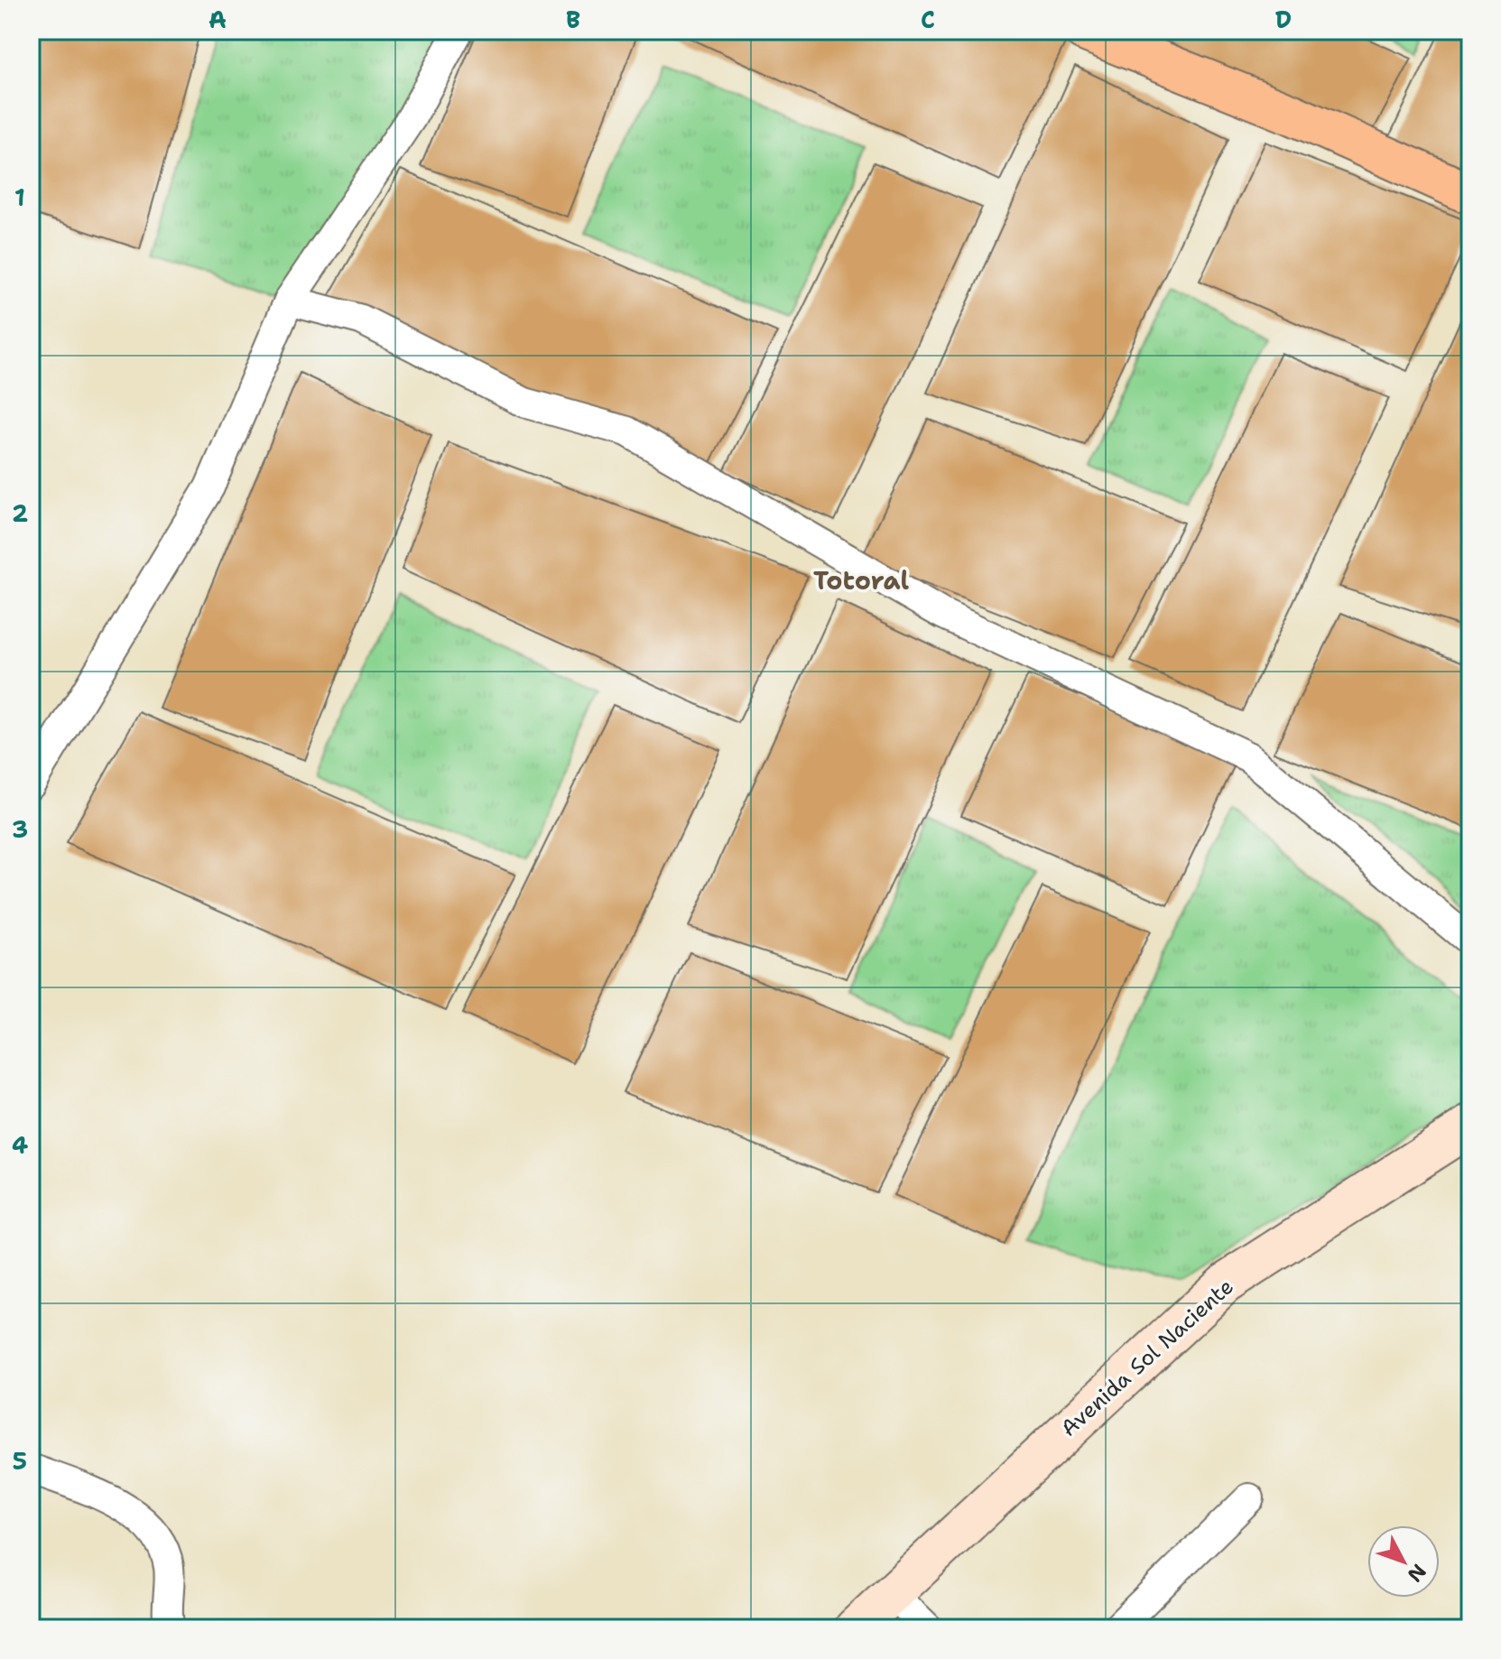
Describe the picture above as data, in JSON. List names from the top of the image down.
{
  "streets": {
    "street": ["Avenida Sol Naciente"]
  },
  "districts": ["Totoral"],
  "north": "bottom right",
  "grid": {
    "columns": [
      "A",
      "B",
      "C",
      "D"
    ],
    "rows": [
      "1",
      "2",
      "3",
      "4",
      "5"
    ]
  }
}
